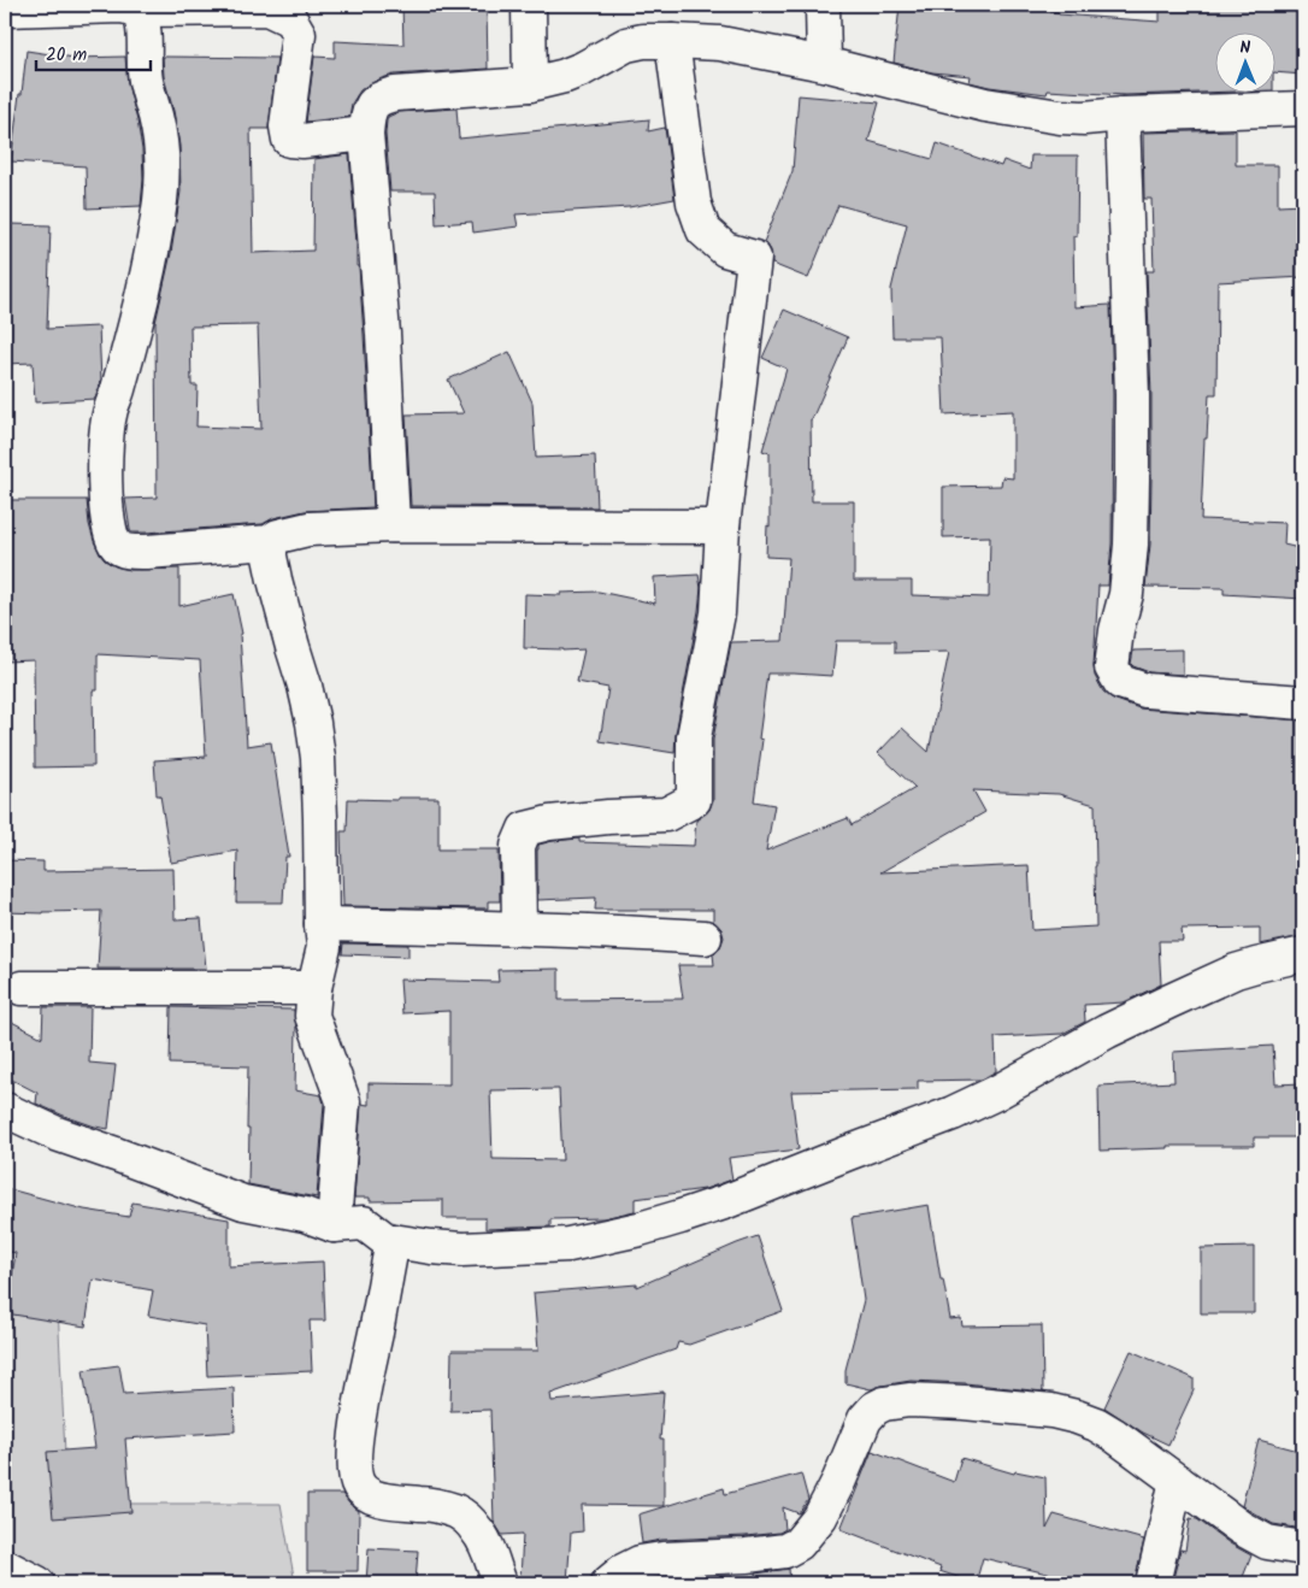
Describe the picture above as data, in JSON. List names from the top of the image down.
{
  "scale_bar": "20 m",
  "north": "top"
}
